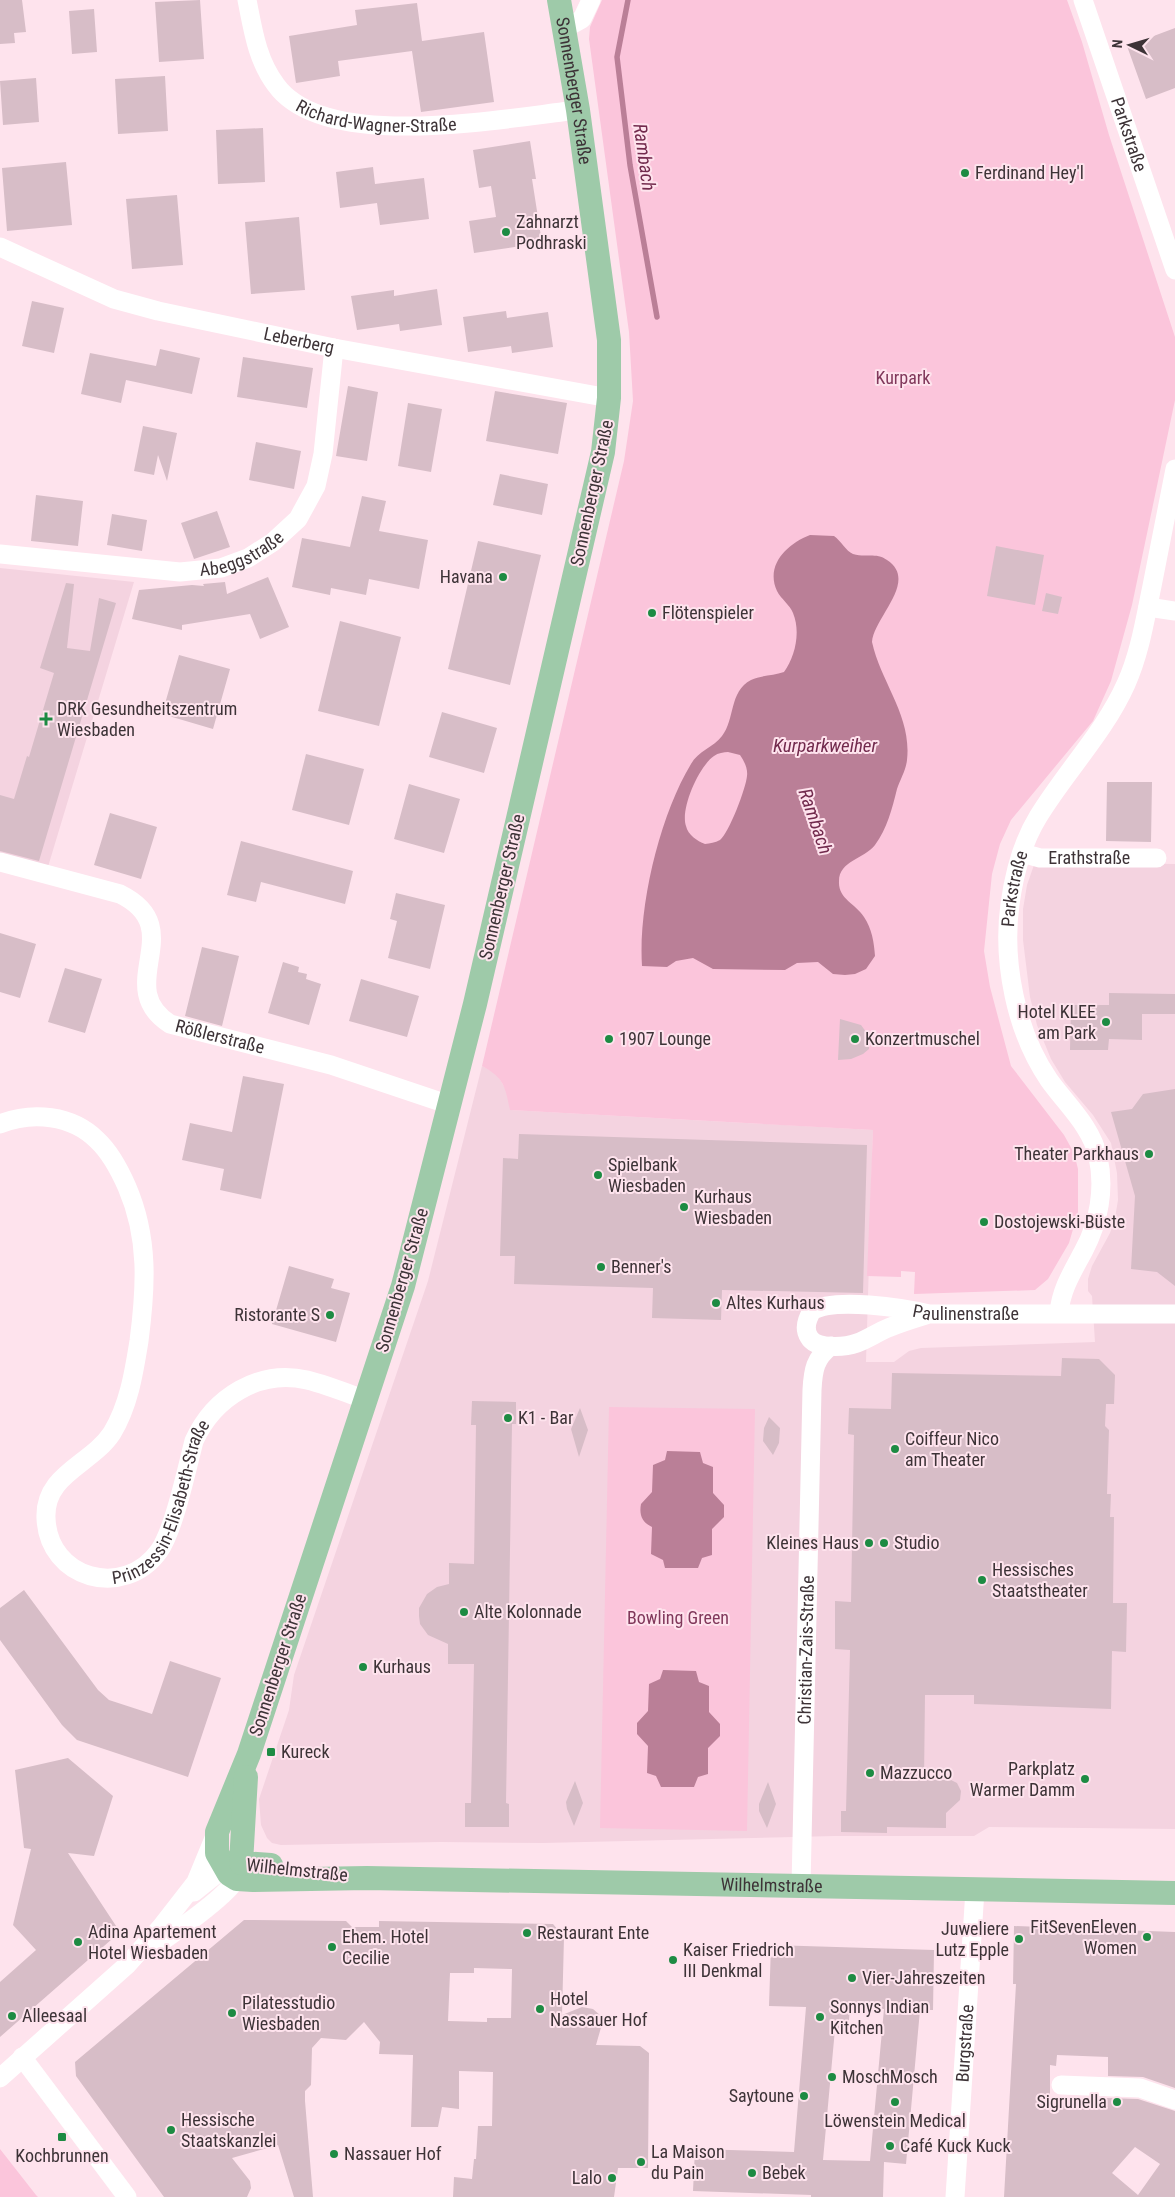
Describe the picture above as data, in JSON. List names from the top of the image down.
{
  "streets": {
    "main road": ["Sonnenberger Straße", "Wilhelmstraße"],
    "street": [
      "Richard-Wagner-Straße",
      "Parkstraße",
      "Leberberg",
      "Abeggstraße",
      "Erathstraße",
      "Rößlerstraße",
      "Paulinenstraße",
      "Prinzessin-Elisabeth-Straße",
      "Christian-Zais-Straße",
      "Burgstraße"
    ]
  },
  "crossings": [
    ["Sonnenberger Straße", "Richard-Wagner-Straße"],
    ["Sonnenberger Straße", "Leberberg"],
    ["Sonnenberger Straße", "Rößlerstraße"],
    ["Sonnenberger Straße", "Prinzessin-Elisabeth-Straße"],
    ["Sonnenberger Straße", "Wilhelmstraße"],
    ["Parkstraße", "Erathstraße"],
    ["Parkstraße", "Paulinenstraße"],
    ["Leberberg", "Abeggstraße"],
    ["Paulinenstraße", "Christian-Zais-Straße"],
    ["Christian-Zais-Straße", "Wilhelmstraße"],
    ["Wilhelmstraße", "Burgstraße"]
  ],
  "water": ["Rambach", "Kurparkweiher"],
  "parks": ["Kurpark", "Bowling Green"],
  "places": {
    "other": [
      "Ferdinand Hey'l",
      "Zahnarzt Podhraski",
      "Havana",
      "Flötenspieler",
      "Hotel KLEE am Park",
      "1907 Lounge",
      "Konzertmuschel",
      "Theater Parkhaus",
      "Spielbank Wiesbaden",
      "Kurhaus Wiesbaden",
      "Dostojewski-Büste",
      "Benner's",
      "Altes Kurhaus",
      "Ristorante S",
      "K1 - Bar",
      "Coiffeur Nico am Theater",
      "Kleines Haus",
      "Studio",
      "Hessisches Staatstheater",
      "Alte Kolonnade",
      "Kurhaus",
      "Mazzucco",
      "Parkplatz Warmer Damm",
      "Restaurant Ente",
      "FitSevenEleven Women",
      "Juweliere Lutz Epple",
      "Adina Apartement Hotel Wiesbaden",
      "Ehem. Hotel Cecilie",
      "Kaiser Friedrich III Denkmal",
      "Vier-Jahreszeiten",
      "Hotel Nassauer Hof",
      "Pilatesstudio Wiesbaden",
      "Alleesaal",
      "Sonnys Indian Kitchen",
      "MoschMosch",
      "Saytoune",
      "Löwenstein Medical",
      "Sigrunella",
      "Hessische Staatskanzlei",
      "Café Kuck Kuck",
      "Nassauer Hof",
      "La Maison du Pain",
      "Bebek",
      "Lalo"
    ],
    "health": ["DRK Gesundheitszentrum Wiesbaden"],
    "transit": ["Kureck", "Kochbrunnen"]
  },
  "north": "left"
}
